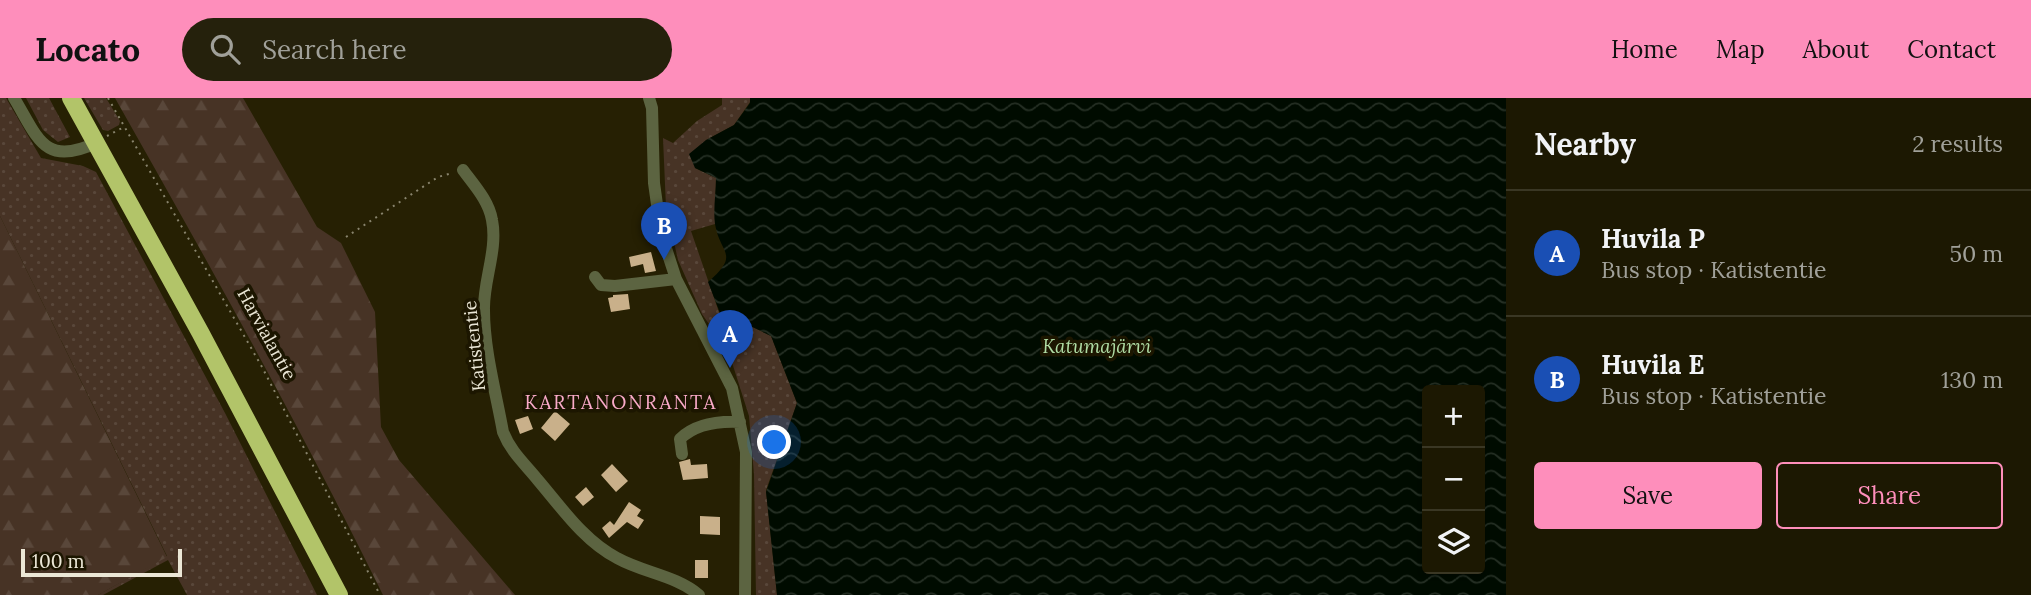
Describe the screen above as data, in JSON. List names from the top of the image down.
{
  "streets": {
    "street": ["Katistentie"],
    "path": ["Harvialantie"]
  },
  "districts": ["KARTANONRANTA"],
  "water": ["Katumajärvi"],
  "scale_bar": "100 m",
  "page": {
    "header": "Locato",
    "search": "Search here",
    "nav": [
      "Home",
      "Map",
      "About",
      "Contact"
    ],
    "heading": ["Nearby", "2 results"],
    "list": [
      {
        "mark": "A",
        "name": "Huvila P",
        "note": "Bus stop · Katistentie",
        "value": "50 m"
      },
      {
        "mark": "B",
        "name": "Huvila E",
        "note": "Bus stop · Katistentie",
        "value": "130 m"
      }
    ],
    "pins": ["B", "A"],
    "map_buttons": ["+", "−"],
    "buttons": ["Save", "Share"],
    "scale": "100 m"
  }
}
